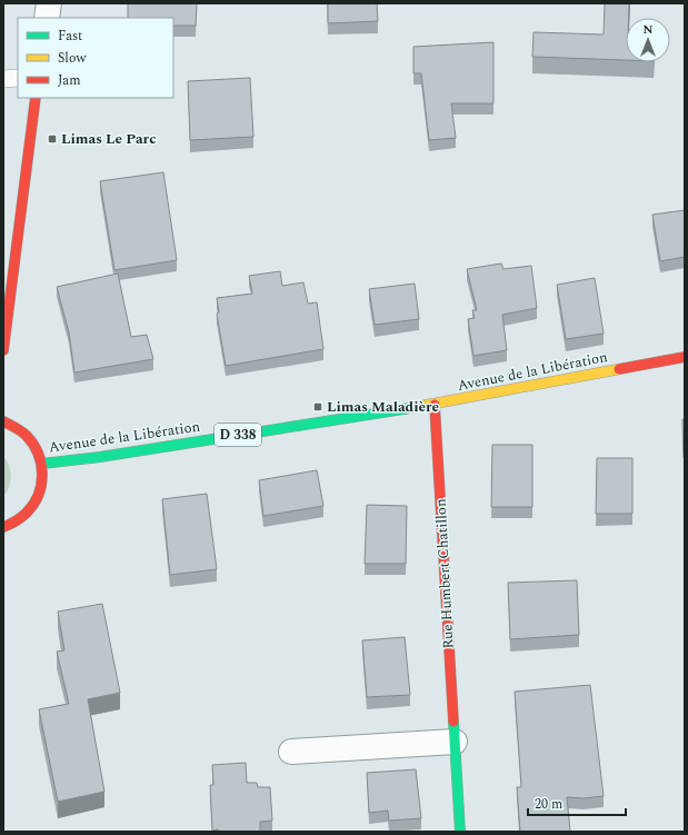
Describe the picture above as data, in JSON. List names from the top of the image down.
{
  "streets": {
    "main road": ["Avenue de la Libération", "D 338", "Rue Humbert Chatillon"]
  },
  "crossings": [
    ["Avenue de la Libération", "Rue Humbert Chatillon"]
  ],
  "places": {
    "transit": ["Limas Le Parc", "Limas Maladière"]
  },
  "legend": ["Fast", "Slow", "Jam"],
  "scale_bar": "20 m",
  "north": "top"
}
